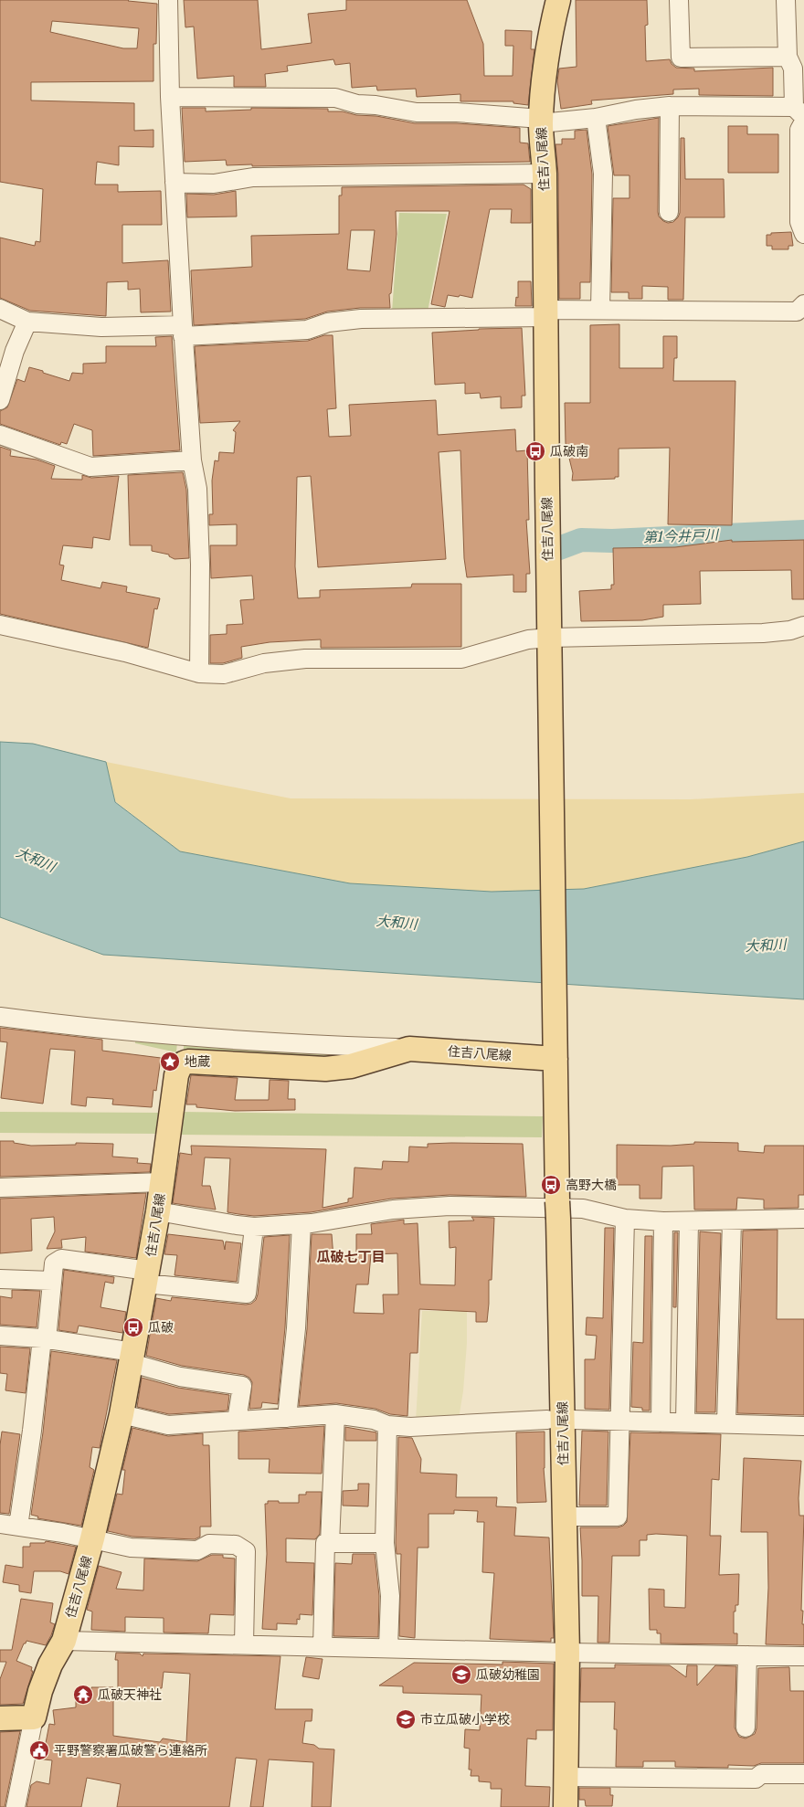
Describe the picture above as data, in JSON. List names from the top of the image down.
{
  "streets": {
    "main road": ["住吉八尾線"]
  },
  "districts": ["瓜破七丁目"],
  "water": ["第1今井戸川", "大和川"],
  "places": {
    "bus stop": ["瓜破南", "高野大橋", "瓜破"],
    "place": ["地蔵"],
    "school or university": ["瓜破幼稚園", "市立瓜破小学校"],
    "temple": ["瓜破天神社"],
    "public building": ["平野警察署瓜破警ら連絡所"]
  }
}
